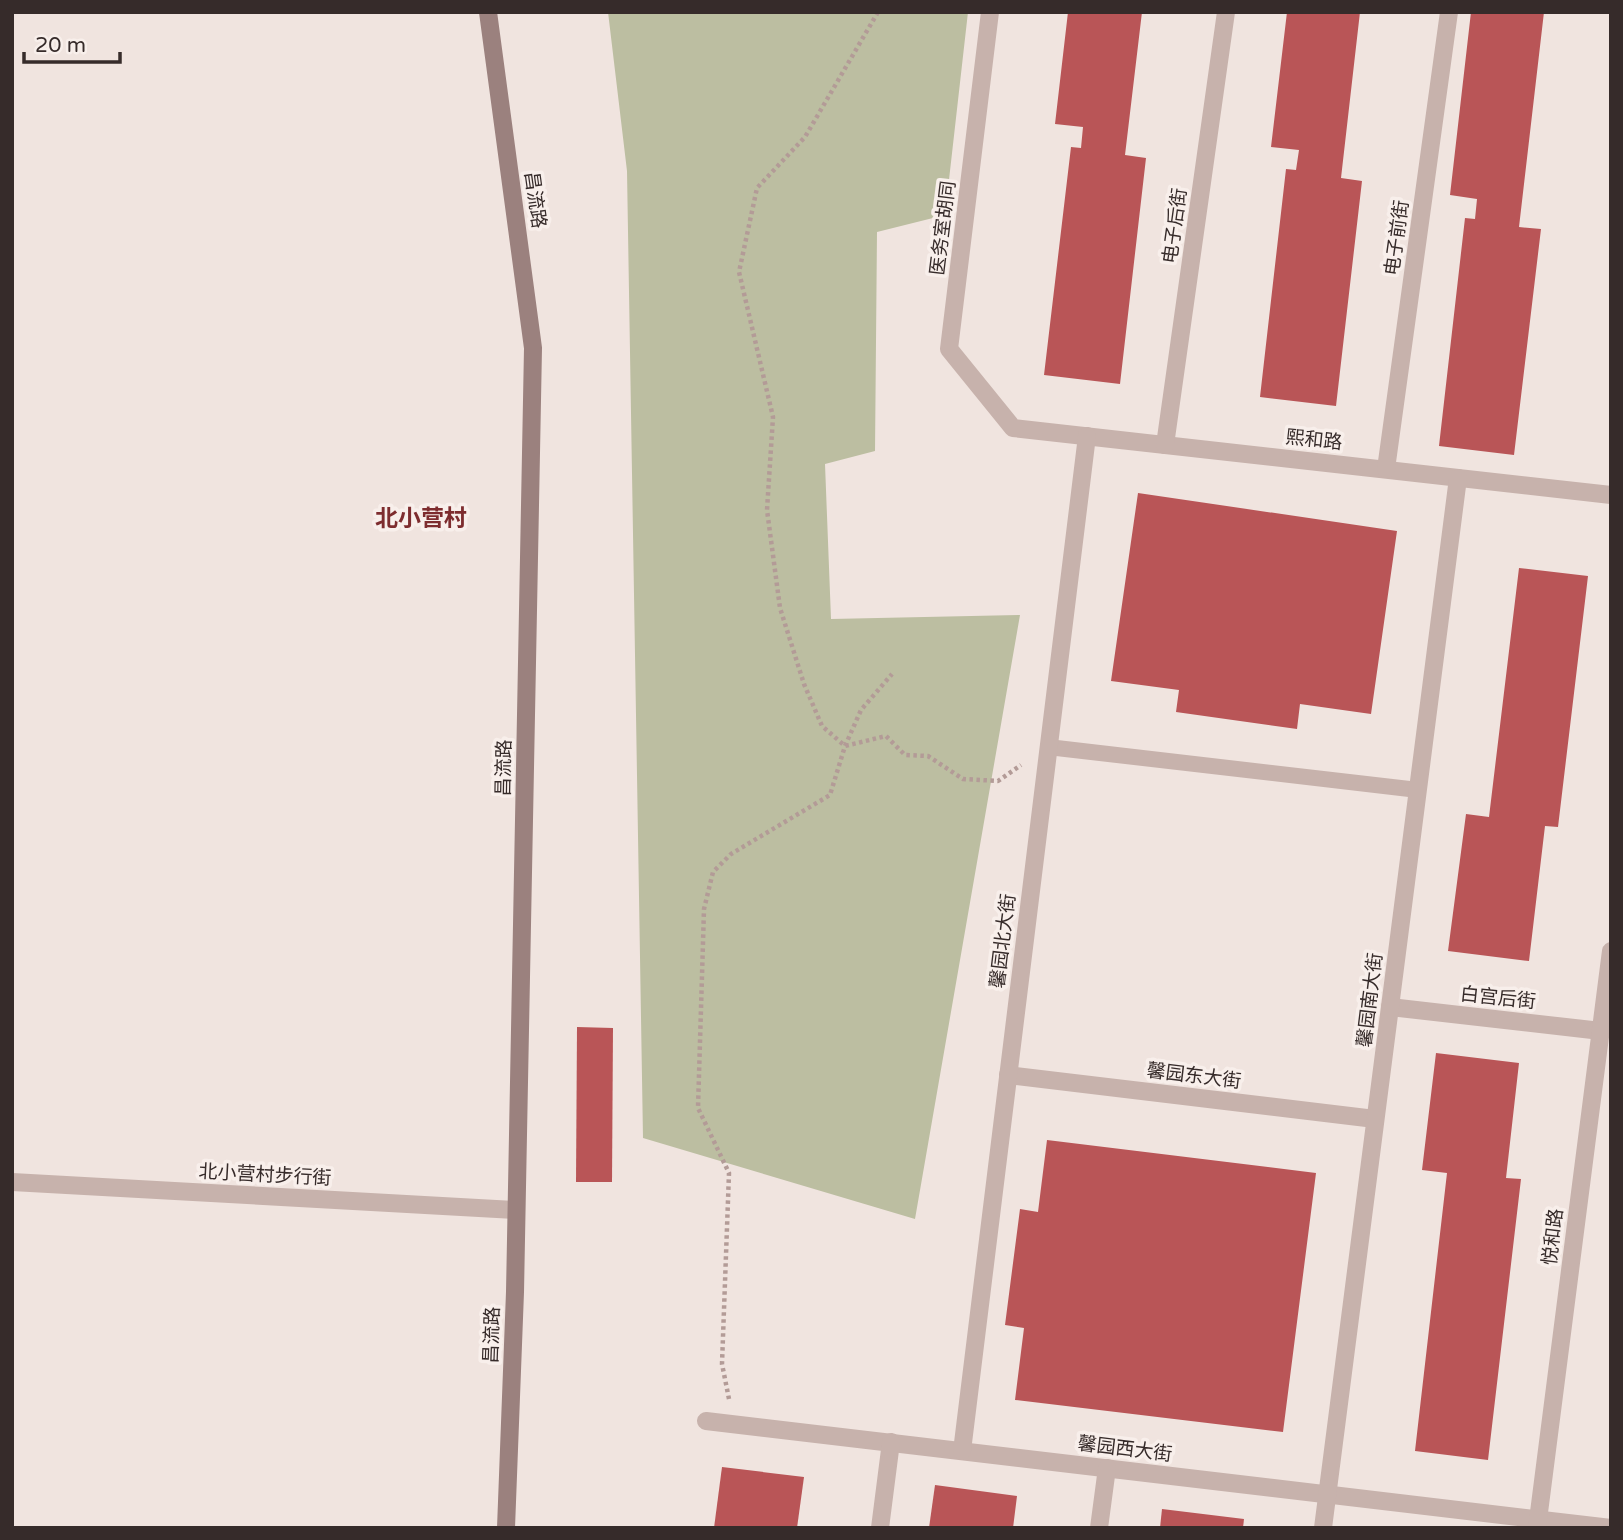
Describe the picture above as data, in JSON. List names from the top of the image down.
{
  "streets": {
    "main road": ["昌流路"],
    "street": [
      "电子后街",
      "医务室胡同",
      "电子前街",
      "熙和路",
      "馨园北大街",
      "白宫后街",
      "馨园南大街",
      "馨园东大街",
      "北小营村步行街",
      "悦和路",
      "馨园西大街"
    ]
  },
  "crossings": [
    ["昌流路", "北小营村步行街"],
    ["电子后街", "熙和路"],
    ["医务室胡同", "熙和路"],
    ["电子前街", "熙和路"],
    ["熙和路", "馨园北大街"],
    ["熙和路", "馨园南大街"],
    ["馨园北大街", "馨园东大街"],
    ["馨园北大街", "馨园西大街"],
    ["白宫后街", "馨园南大街"],
    ["白宫后街", "悦和路"],
    ["馨园南大街", "馨园东大街"],
    ["馨园南大街", "馨园西大街"],
    ["悦和路", "馨园西大街"]
  ],
  "districts": ["北小营村"],
  "scale_bar": "20 m"
}
